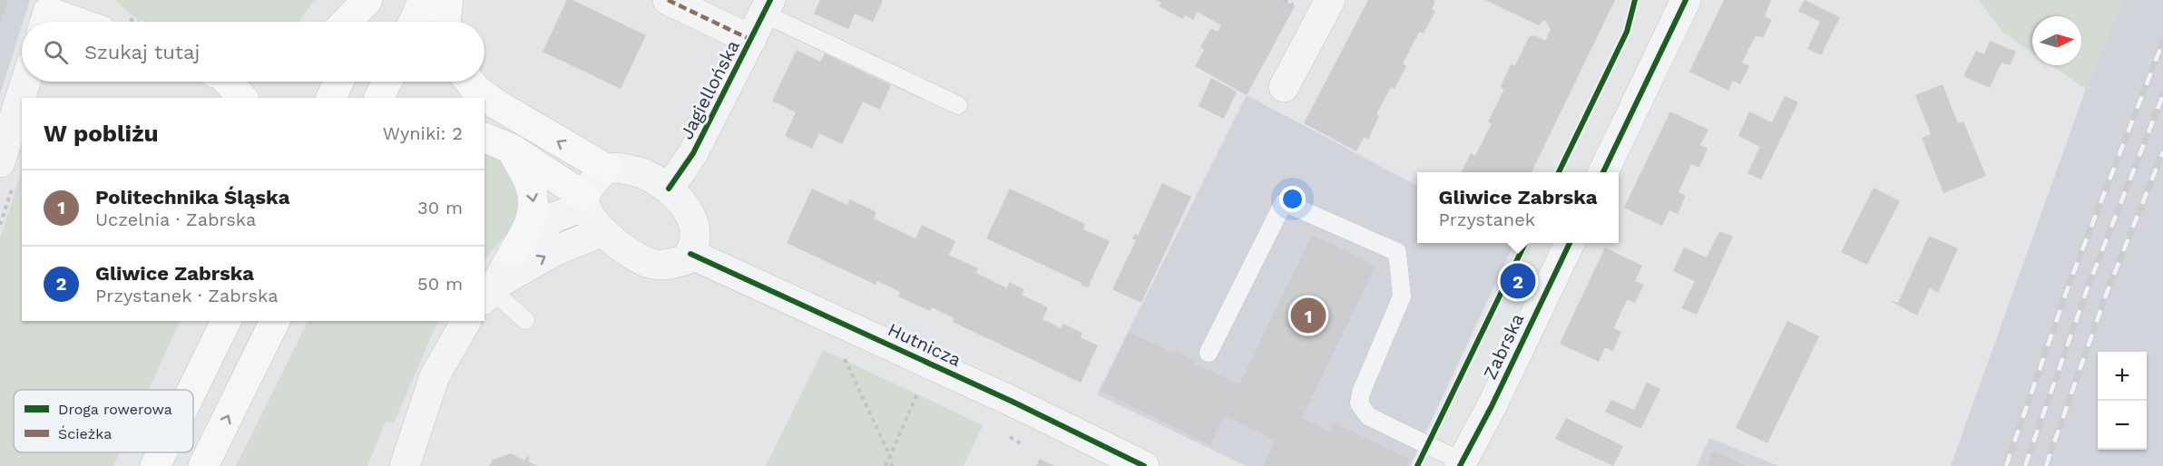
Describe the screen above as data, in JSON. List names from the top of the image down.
{
  "streets": {
    "street": ["Jagiellońska", "Hutnicza", "Zabrska"]
  },
  "crossings": [
    ["Jagiellońska", "Hutnicza"]
  ],
  "legend": ["Droga rowerowa", "Ścieżka"],
  "north": "right",
  "page": {
    "search": "Szukaj tutaj",
    "heading": ["W pobliżu", "Wyniki: 2"],
    "list": [
      {
        "mark": "1",
        "name": "Politechnika Śląska",
        "note": "Uczelnia · Zabrska",
        "value": "30 m"
      },
      {
        "mark": "2",
        "name": "Gliwice Zabrska",
        "note": "Przystanek · Zabrska",
        "value": "50 m"
      }
    ],
    "popup": ["Gliwice Zabrska", "Przystanek"],
    "pins": ["2", "1"],
    "map_buttons": ["+", "−"]
  }
}
